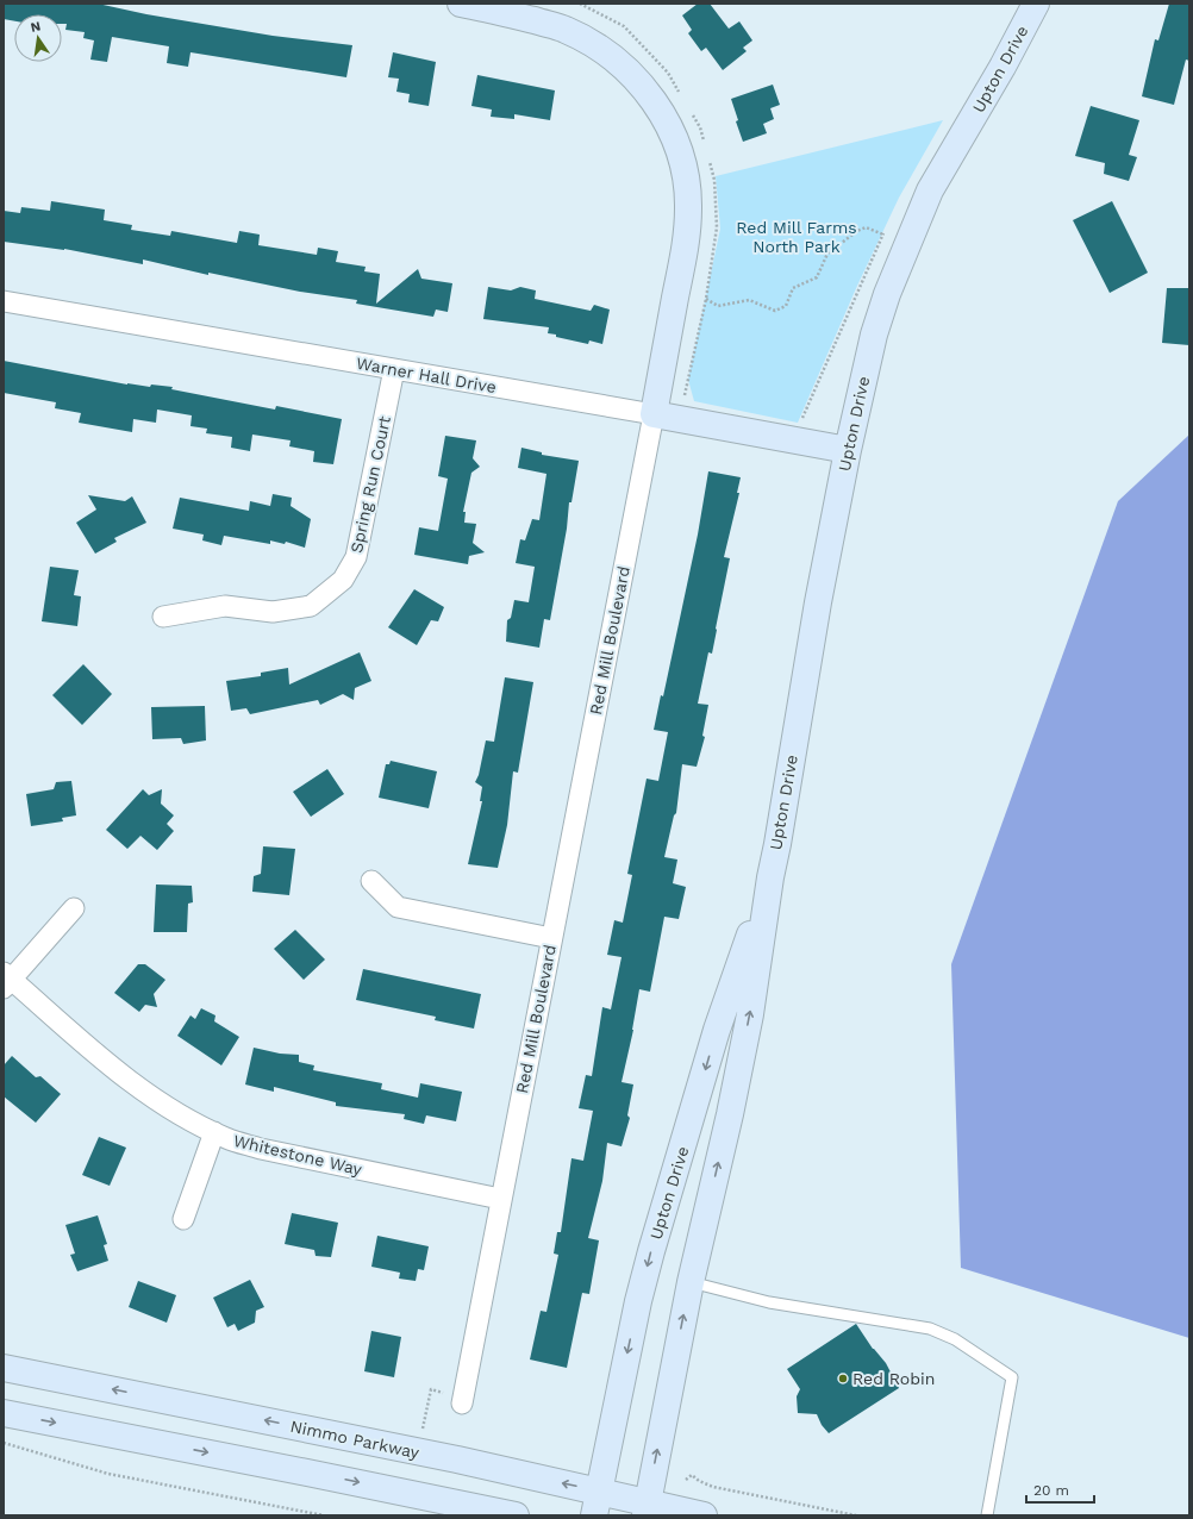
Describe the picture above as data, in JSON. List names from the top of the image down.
{
  "streets": {
    "main road": [
      "Upton Drive",
      "Warner Hall Drive",
      "Red Mill Boulevard",
      "Nimmo Parkway"
    ],
    "street": ["Spring Run Court", "Whitestone Way"]
  },
  "crossings": [
    ["Upton Drive", "Warner Hall Drive"],
    ["Upton Drive", "Nimmo Parkway"],
    ["Warner Hall Drive", "Spring Run Court"],
    ["Warner Hall Drive", "Red Mill Boulevard"],
    ["Red Mill Boulevard", "Whitestone Way"]
  ],
  "parks": ["Red Mill Farms North Park"],
  "places": ["Red Robin"],
  "scale_bar": "20 m",
  "north": "top"
}
